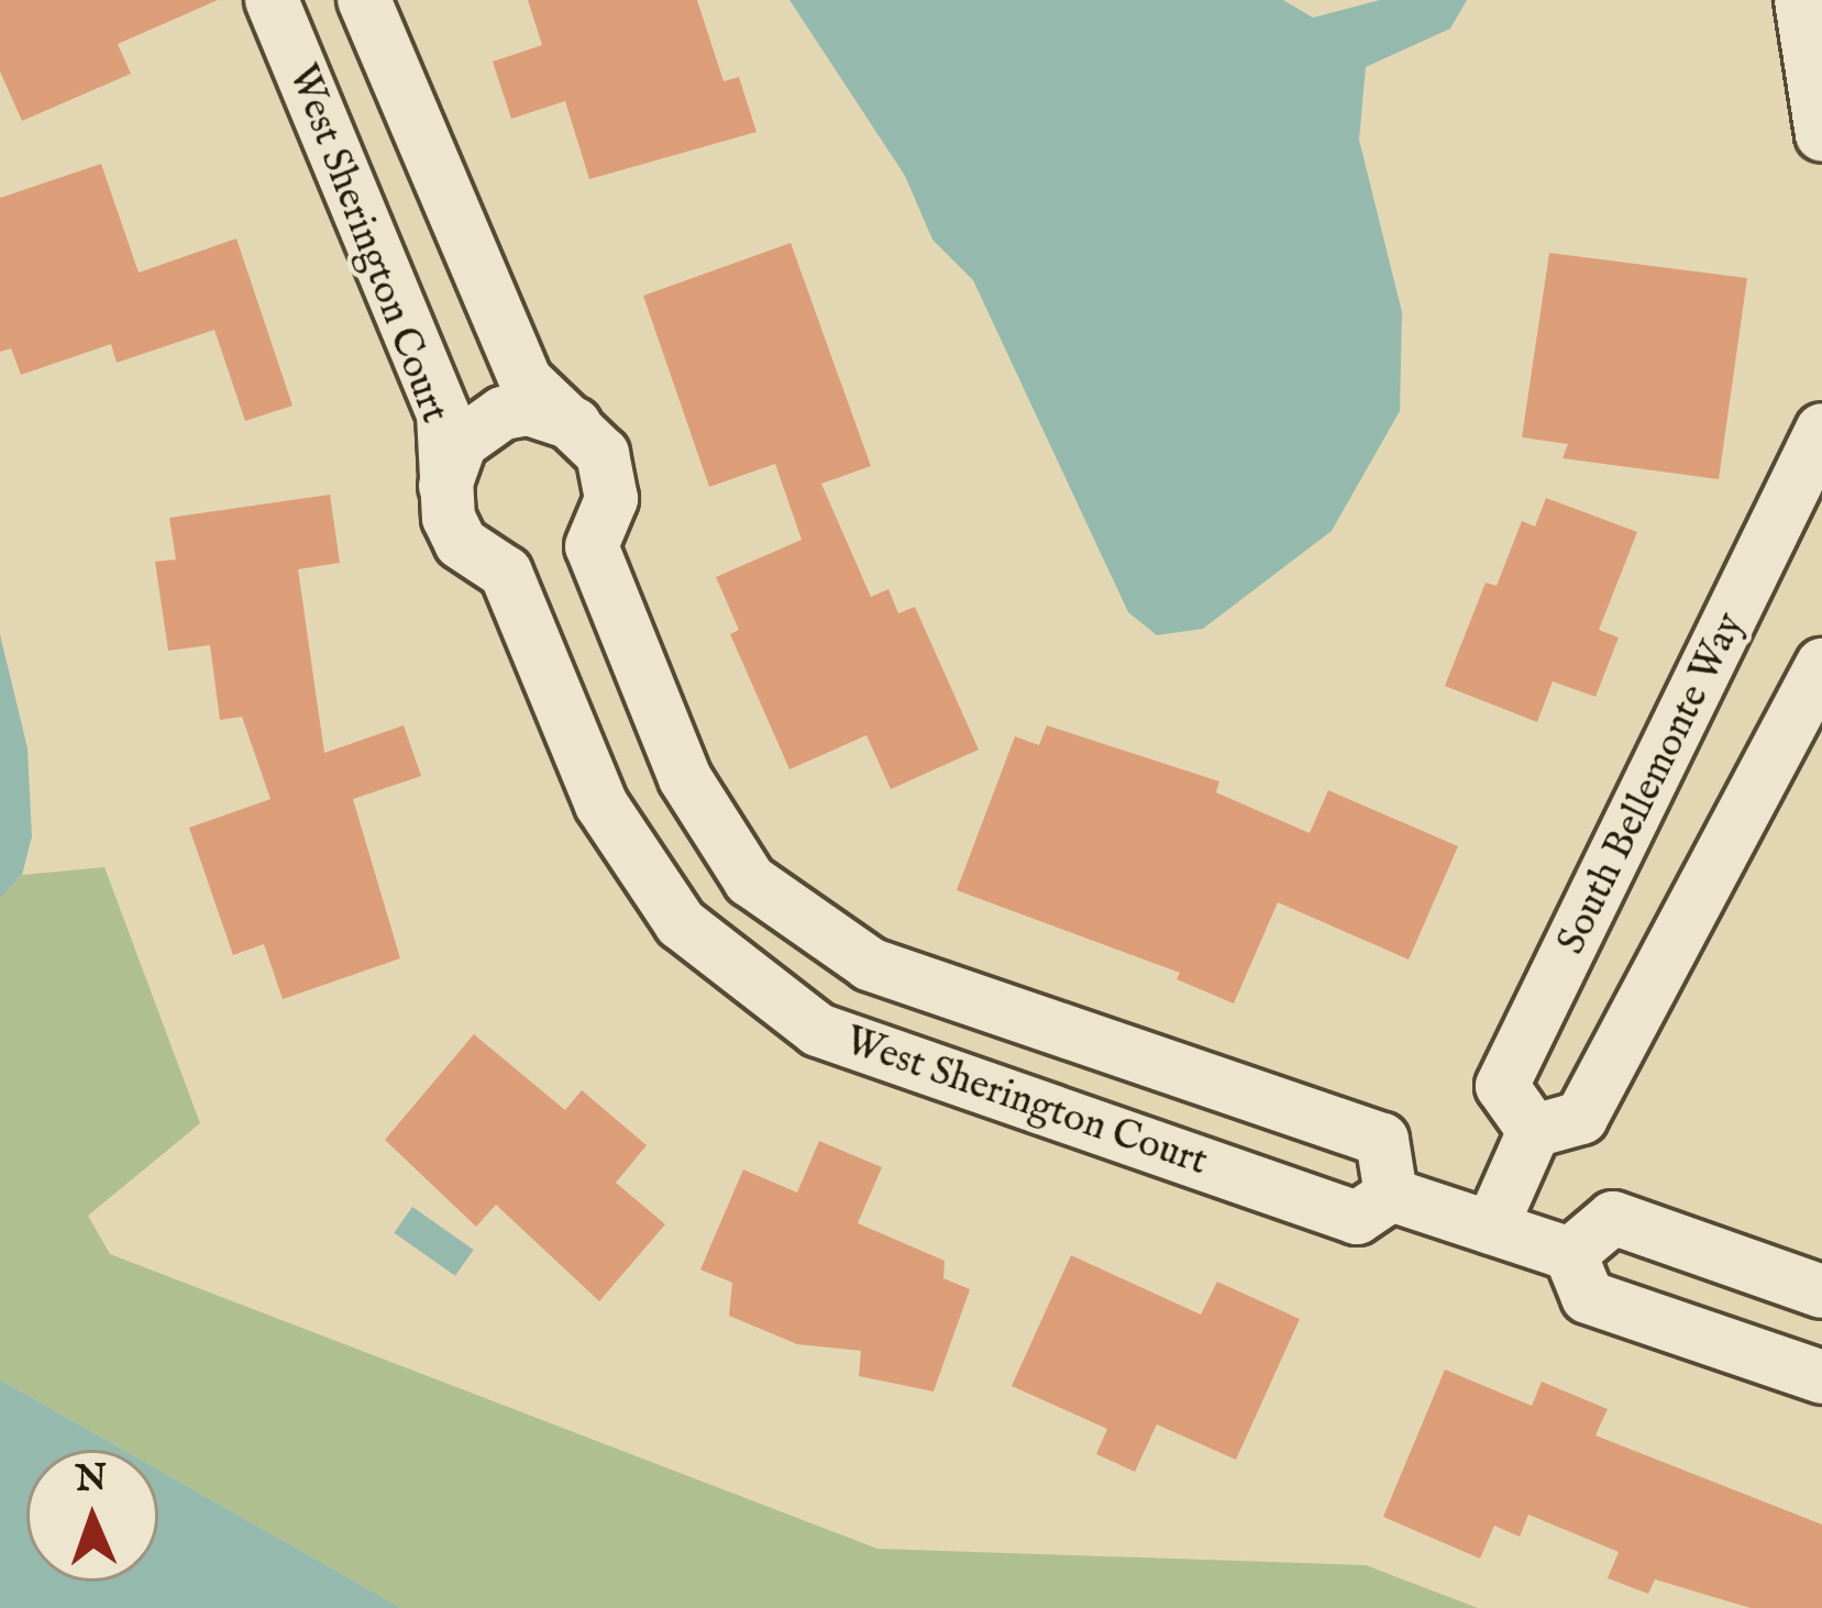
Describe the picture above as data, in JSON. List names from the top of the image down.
{
  "streets": {
    "street": ["West Sherington Court", "South Bellemonte Way"]
  },
  "north": "top"
}
